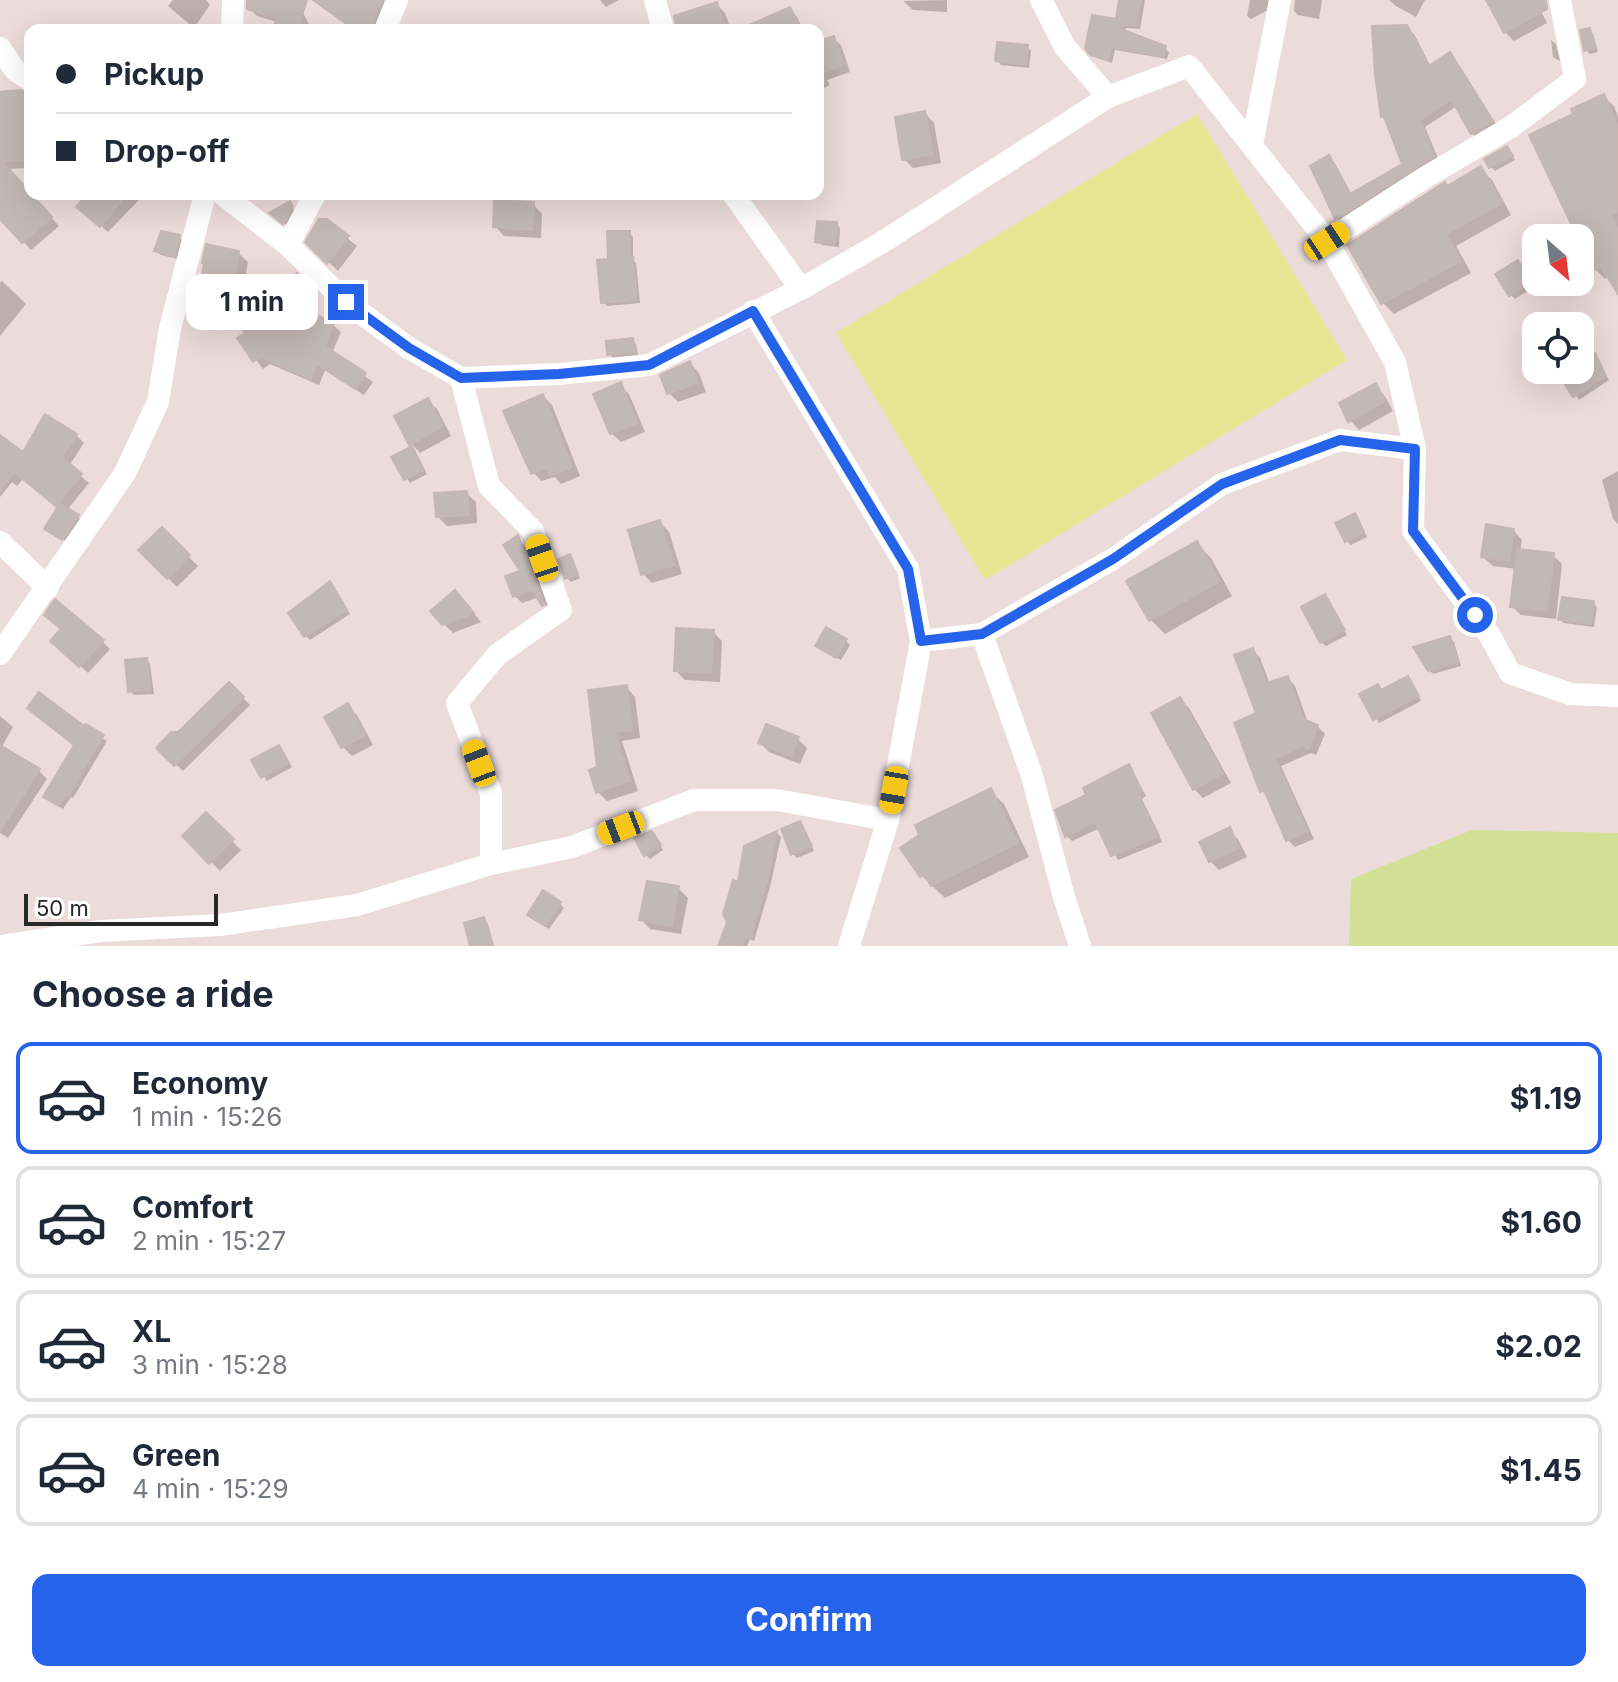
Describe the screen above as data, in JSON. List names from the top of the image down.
{
  "scale_bar": "50 m",
  "north": "bottom right",
  "page": {
    "banner": ["Pickup", "Drop-off"],
    "bubble": "1 min",
    "scale": "50 m",
    "heading": "Choose a ride",
    "list": [
      {
        "name": "Economy",
        "note": "1 min · 15:26",
        "value": "$1.19"
      },
      {
        "name": "Comfort",
        "note": "2 min · 15:27",
        "value": "$1.60"
      },
      {
        "name": "XL",
        "note": "3 min · 15:28",
        "value": "$2.02"
      },
      {
        "name": "Green",
        "note": "4 min · 15:29",
        "value": "$1.45"
      }
    ],
    "buttons": "Confirm"
  }
}
